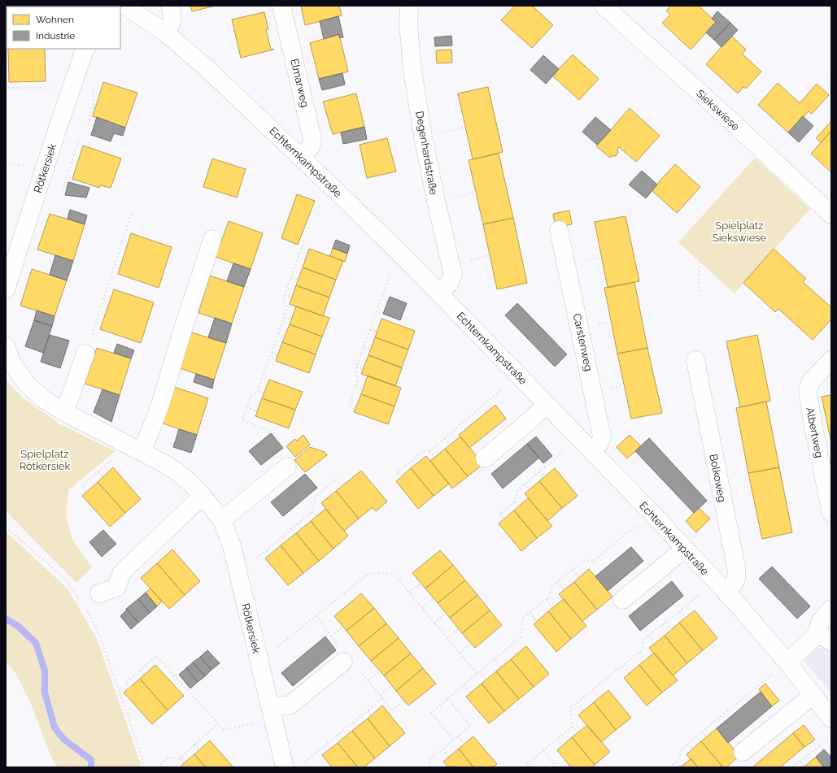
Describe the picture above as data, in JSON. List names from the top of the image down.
{
  "streets": {
    "street": [
      "Elmarweg",
      "Siekswiese",
      "Degenhardstraße",
      "Echternkampstraße",
      "Rötkersiek",
      "Carstenweg",
      "Albertweg",
      "Bolkoweg"
    ]
  },
  "crossings": [
    ["Elmarweg", "Echternkampstraße"],
    ["Degenhardstraße", "Echternkampstraße"],
    ["Echternkampstraße", "Carstenweg"],
    ["Echternkampstraße", "Bolkoweg"]
  ],
  "parks": ["Spielplatz Siekswiese", "Spielplatz Rötkersiek"],
  "legend": ["Wohnen", "Industrie"]
}
